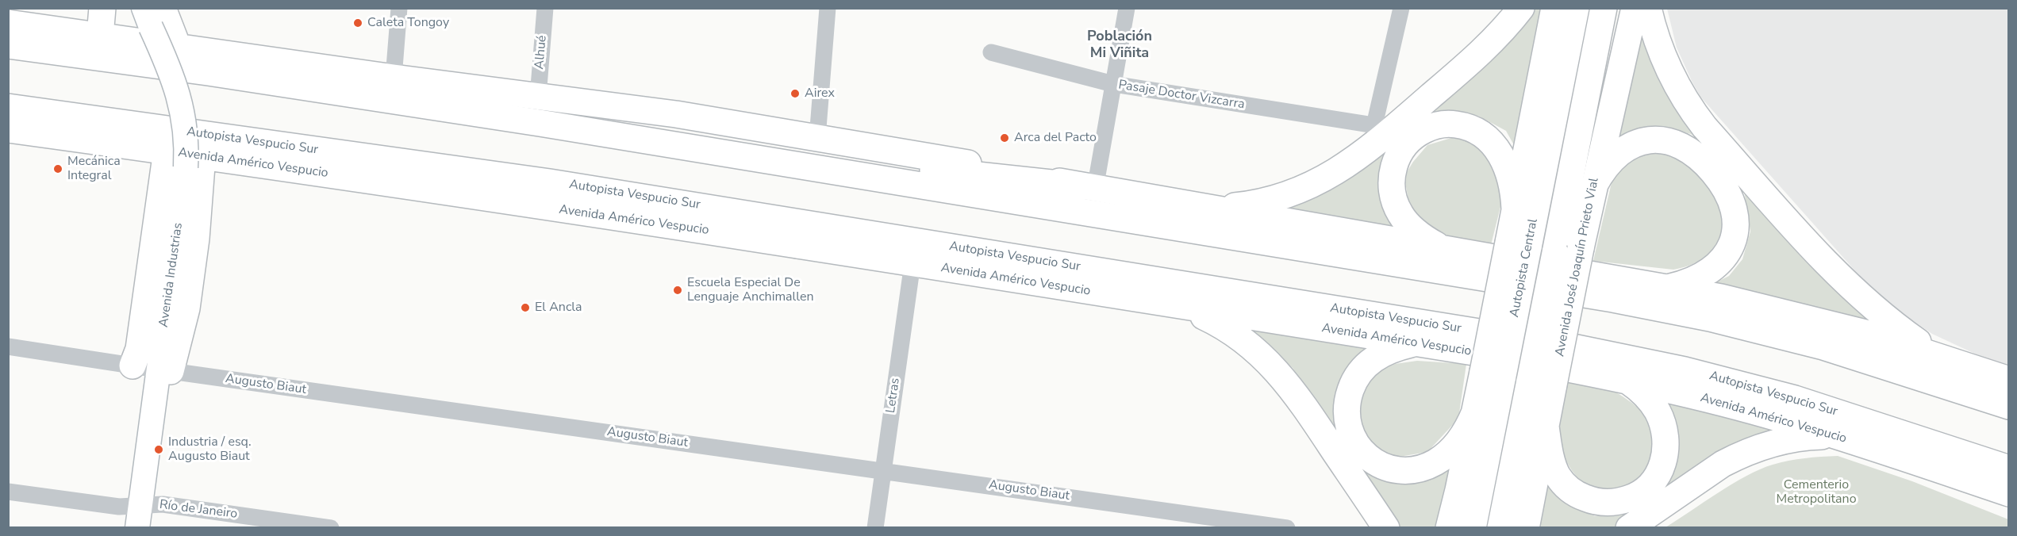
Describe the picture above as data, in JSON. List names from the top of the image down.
{
  "streets": {
    "main road": [
      "Autopista Vespucio Sur",
      "Avenida Américo Vespucio",
      "Avenida José Joaquín Prieto Vial",
      "Autopista Central"
    ],
    "street": [
      "Alhué",
      "Pasaje Doctor Vizcarra",
      "Augusto Biaut",
      "Letras",
      "Río de Janeiro"
    ]
  },
  "crossings": [
    ["Avenida Américo Vespucio", "Letras"],
    ["Avenida José Joaquín Prieto Vial", "Autopista Central"],
    ["Augusto Biaut", "Letras"]
  ],
  "districts": ["Población Mi Viñita"],
  "parks": ["Cementerio Metropolitano"],
  "places": [
    "Caleta Tongoy",
    "Airex",
    "Arca del Pacto",
    "Mecánica Integral",
    "Escuela Especial De Lenguaje Anchimallen",
    "El Ancla",
    "Industria / esq. Augusto Biaut"
  ]
}
